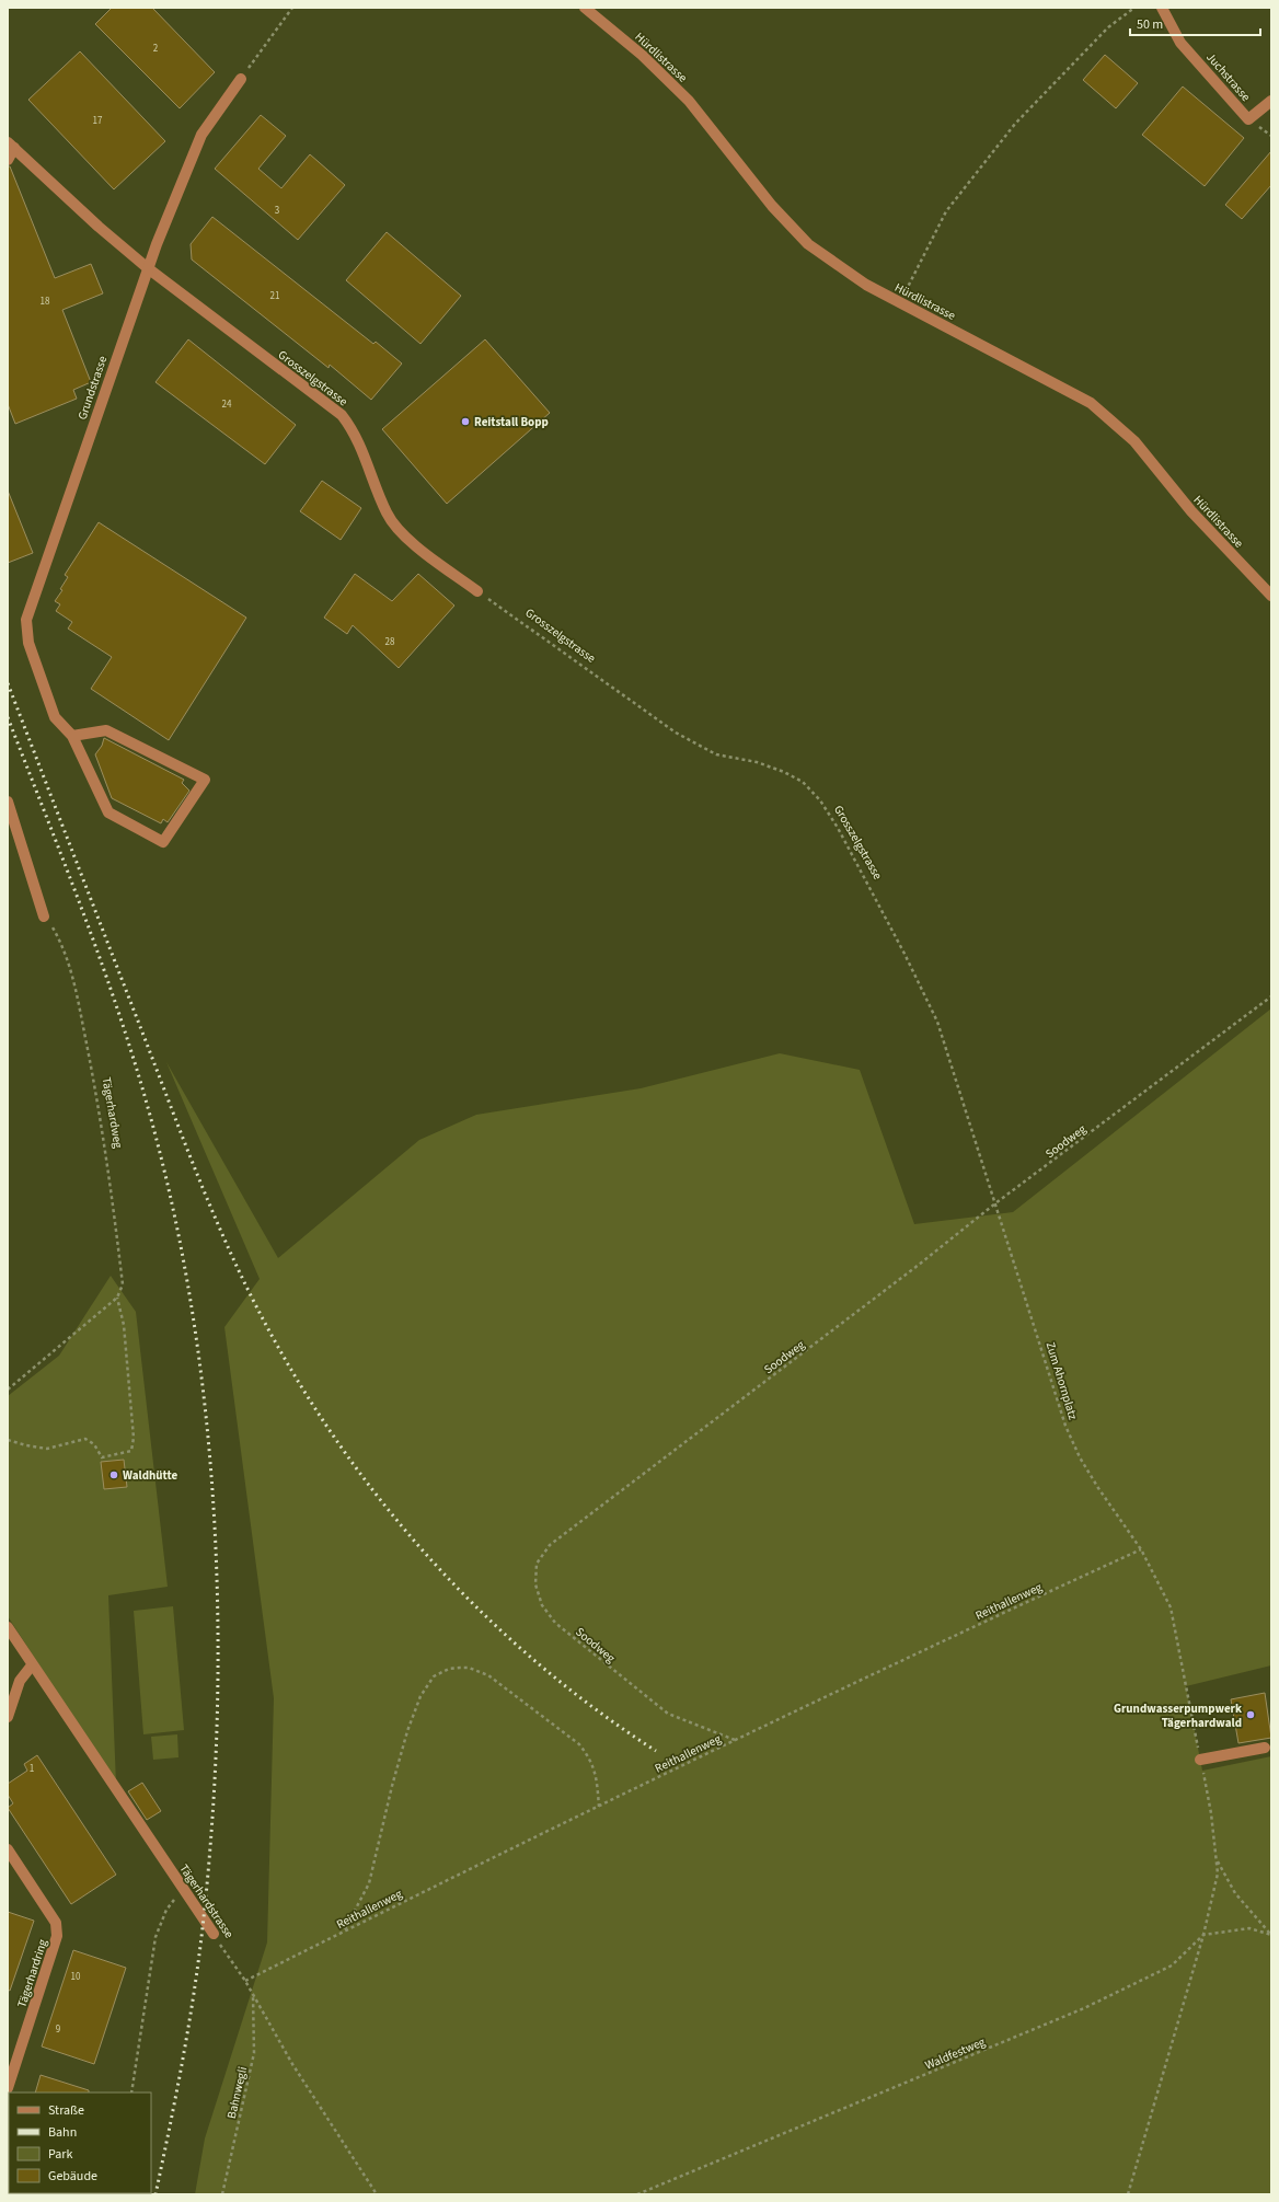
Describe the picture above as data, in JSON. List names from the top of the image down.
{
  "streets": {
    "street": [
      "Hürdlistrasse",
      "Juchstrasse",
      "Grosszelgstrasse",
      "Grundstrasse",
      "Tägerhardstrasse",
      "Tägerhardring"
    ],
    "path": [
      "Tägerhardweg",
      "Soodweg",
      "Zum Ahornplatz",
      "Reithallenweg",
      "Waldfestweg",
      "Bahnwegli"
    ]
  },
  "crossings": [
    ["Grosszelgstrasse", "Grundstrasse"],
    ["Grosszelgstrasse", "Soodweg"],
    ["Grosszelgstrasse", "Zum Ahornplatz"],
    ["Soodweg", "Zum Ahornplatz"],
    ["Soodweg", "Reithallenweg"],
    ["Zum Ahornplatz", "Reithallenweg"],
    ["Zum Ahornplatz", "Waldfestweg"],
    ["Reithallenweg", "Tägerhardstrasse"],
    ["Tägerhardstrasse", "Bahnwegli"]
  ],
  "places": ["Reitstall Bopp", "Waldhütte", "Grundwasserpumpwerk Tägerhardwald"],
  "house_numbers": [
    "2",
    "17",
    "3",
    "21",
    "18",
    "24",
    "28",
    "1",
    "10",
    "9"
  ],
  "legend": [
    "Straße",
    "Bahn",
    "Park",
    "Gebäude"
  ],
  "scale_bar": "50 m"
}
